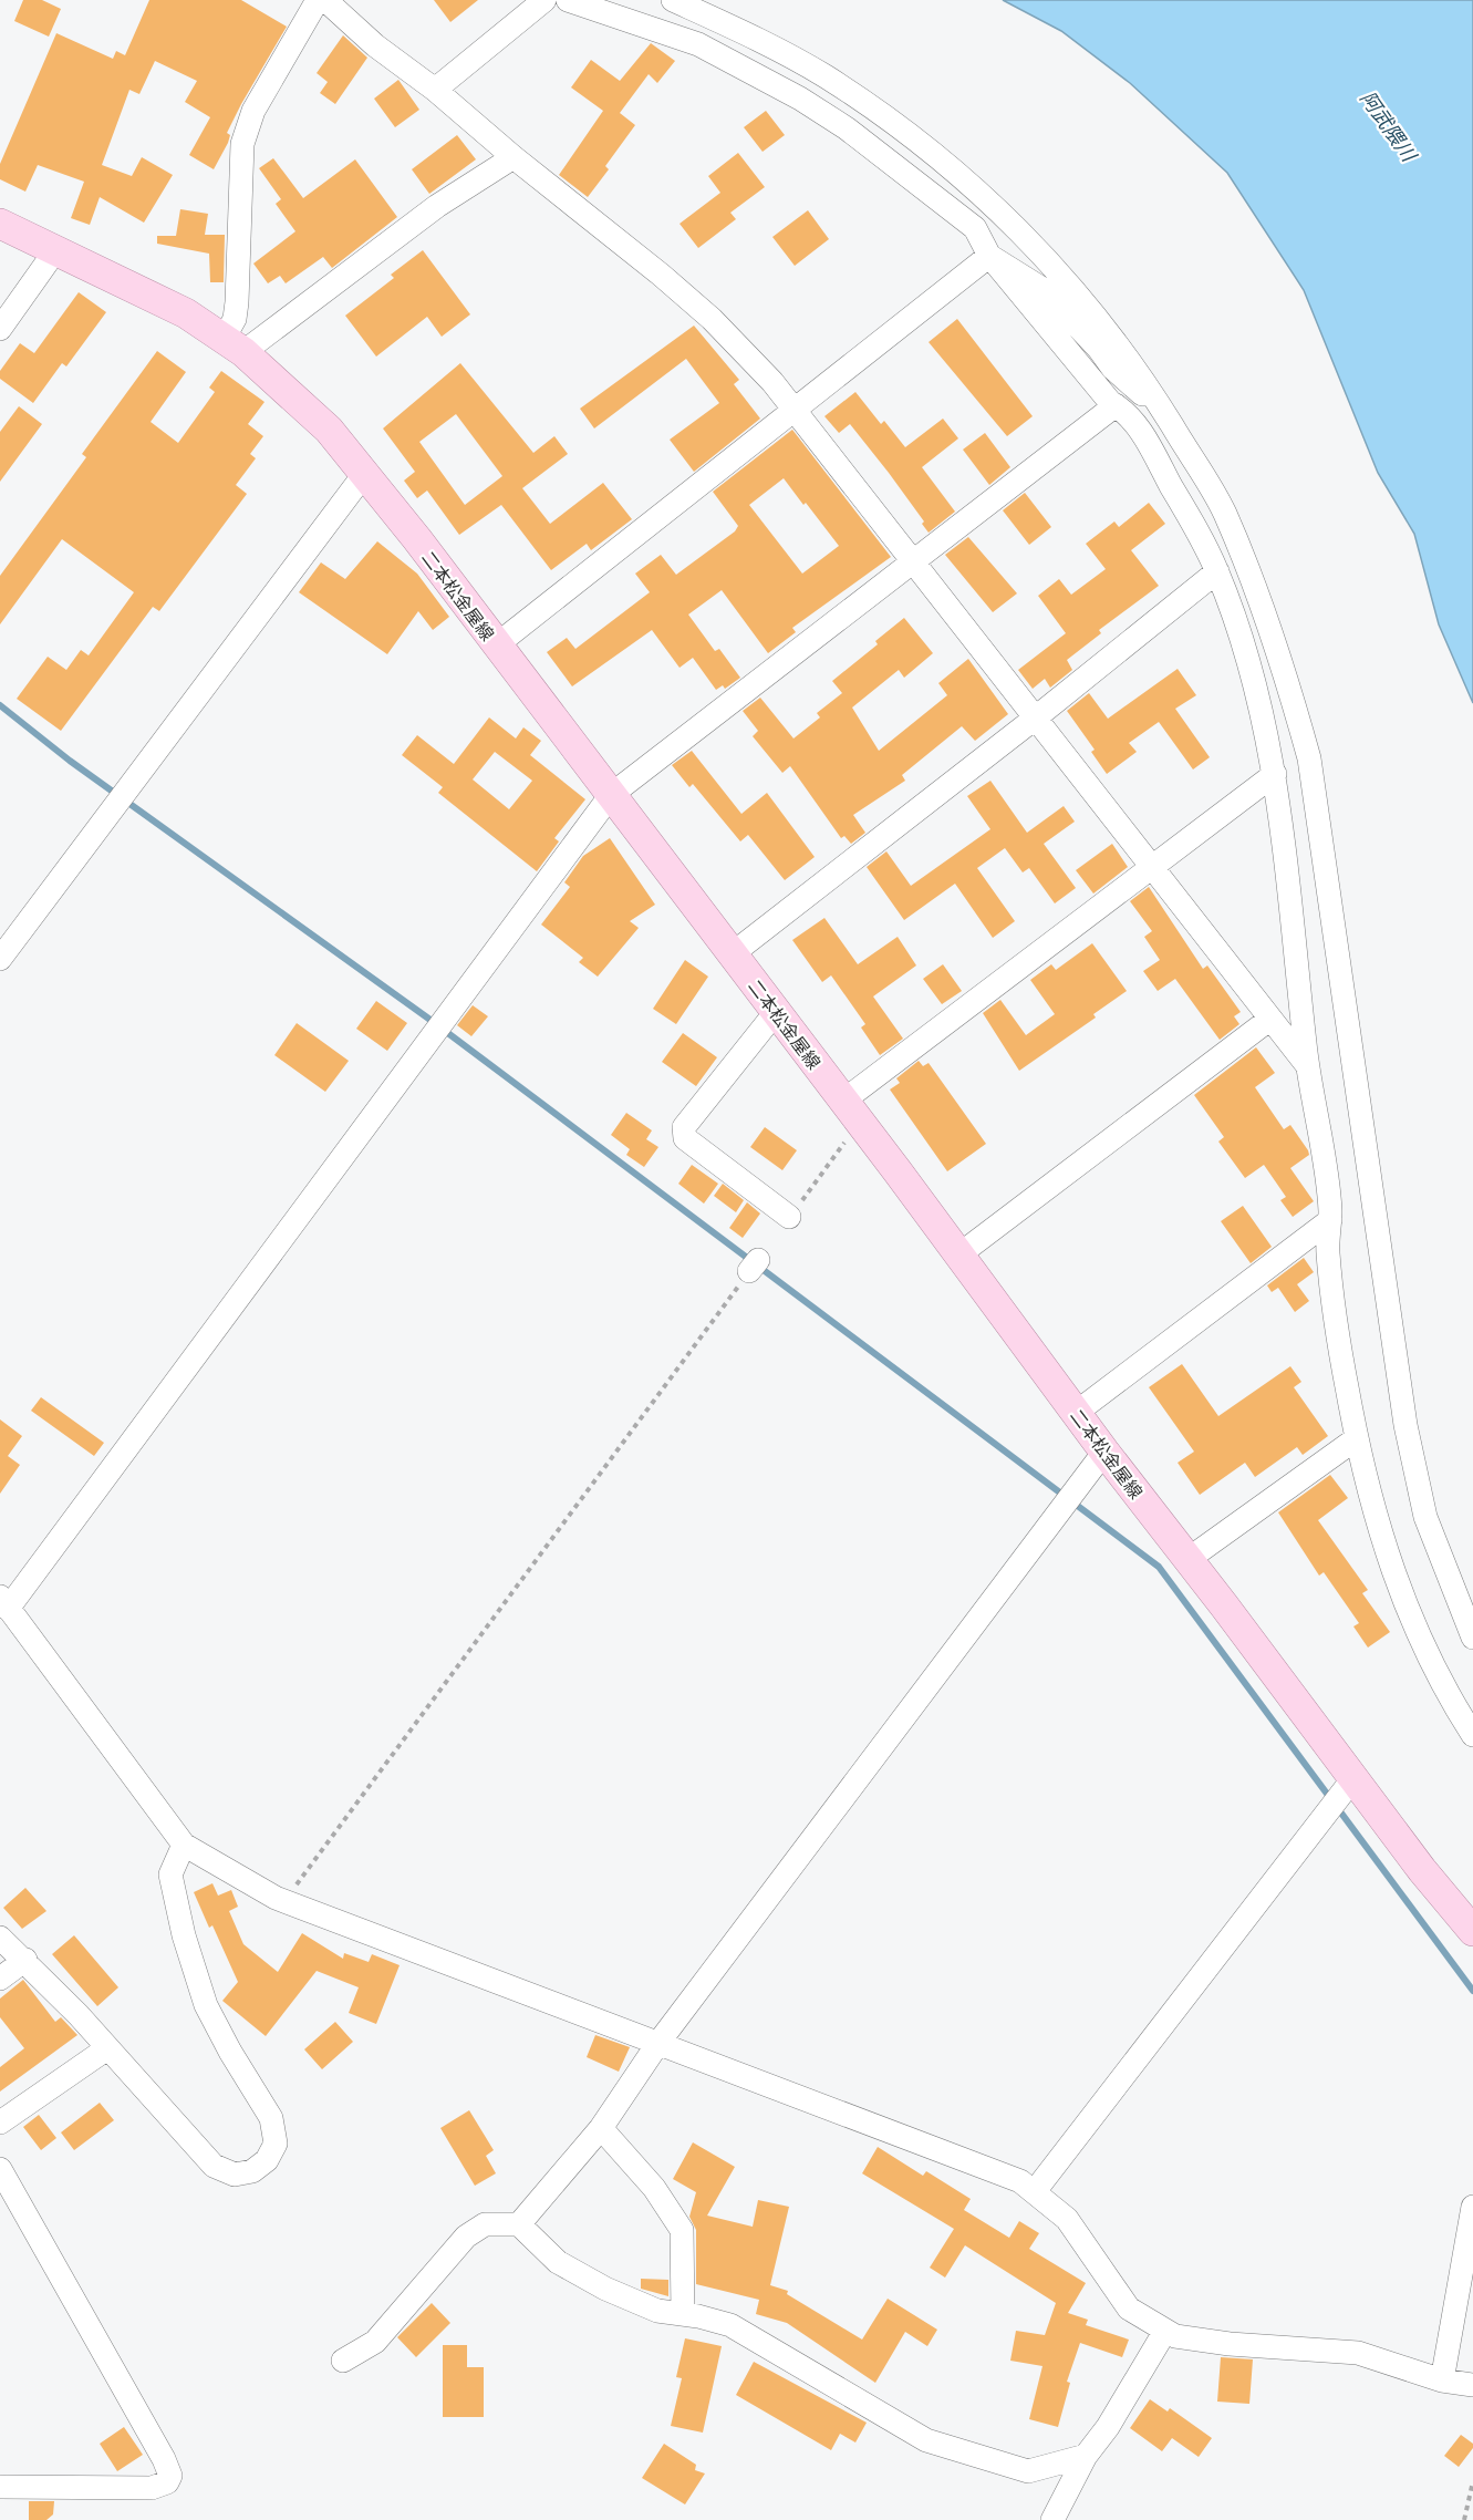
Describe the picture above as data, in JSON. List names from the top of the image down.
{
  "streets": {
    "main road": ["二本松金屋線"]
  },
  "water": ["阿武隈川"]
}
